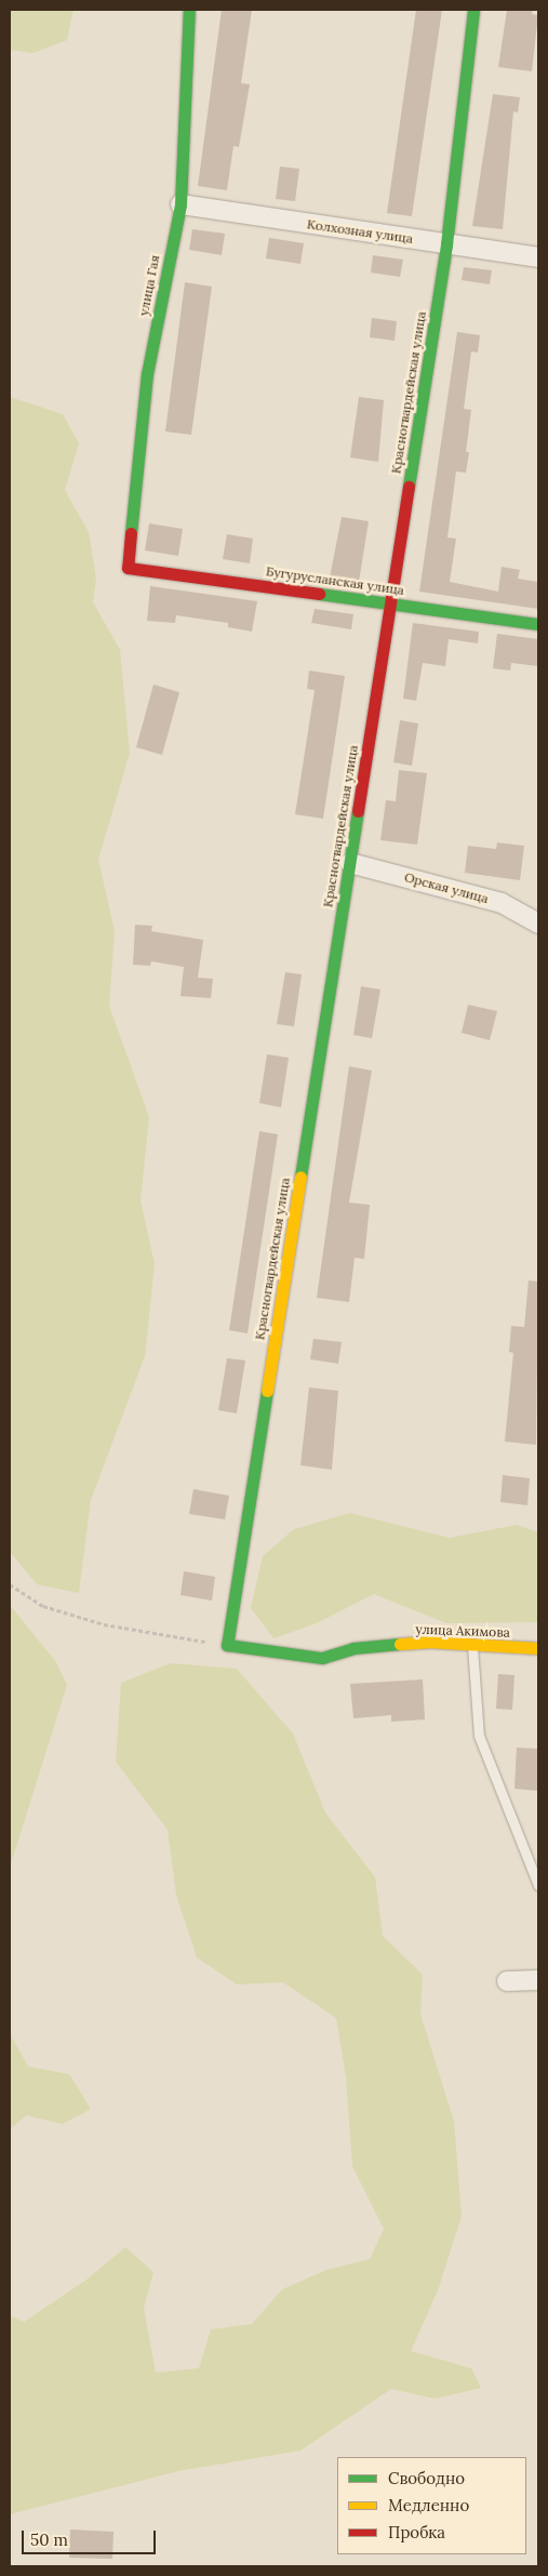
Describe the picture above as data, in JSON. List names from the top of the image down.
{
  "streets": {
    "street": [
      "Колхозная улица",
      "улица Гая",
      "Красногвардейская улица",
      "Бугурусланская улица",
      "Орская улица",
      "улица Акимова"
    ]
  },
  "crossings": [
    ["Колхозная улица", "улица Гая"],
    ["Колхозная улица", "Красногвардейская улица"],
    ["улица Гая", "Бугурусланская улица"],
    ["Красногвардейская улица", "Бугурусланская улица"],
    ["Красногвардейская улица", "Орская улица"],
    ["Красногвардейская улица", "улица Акимова"]
  ],
  "legend": ["Свободно", "Медленно", "Пробка"],
  "scale_bar": "50 m"
}
